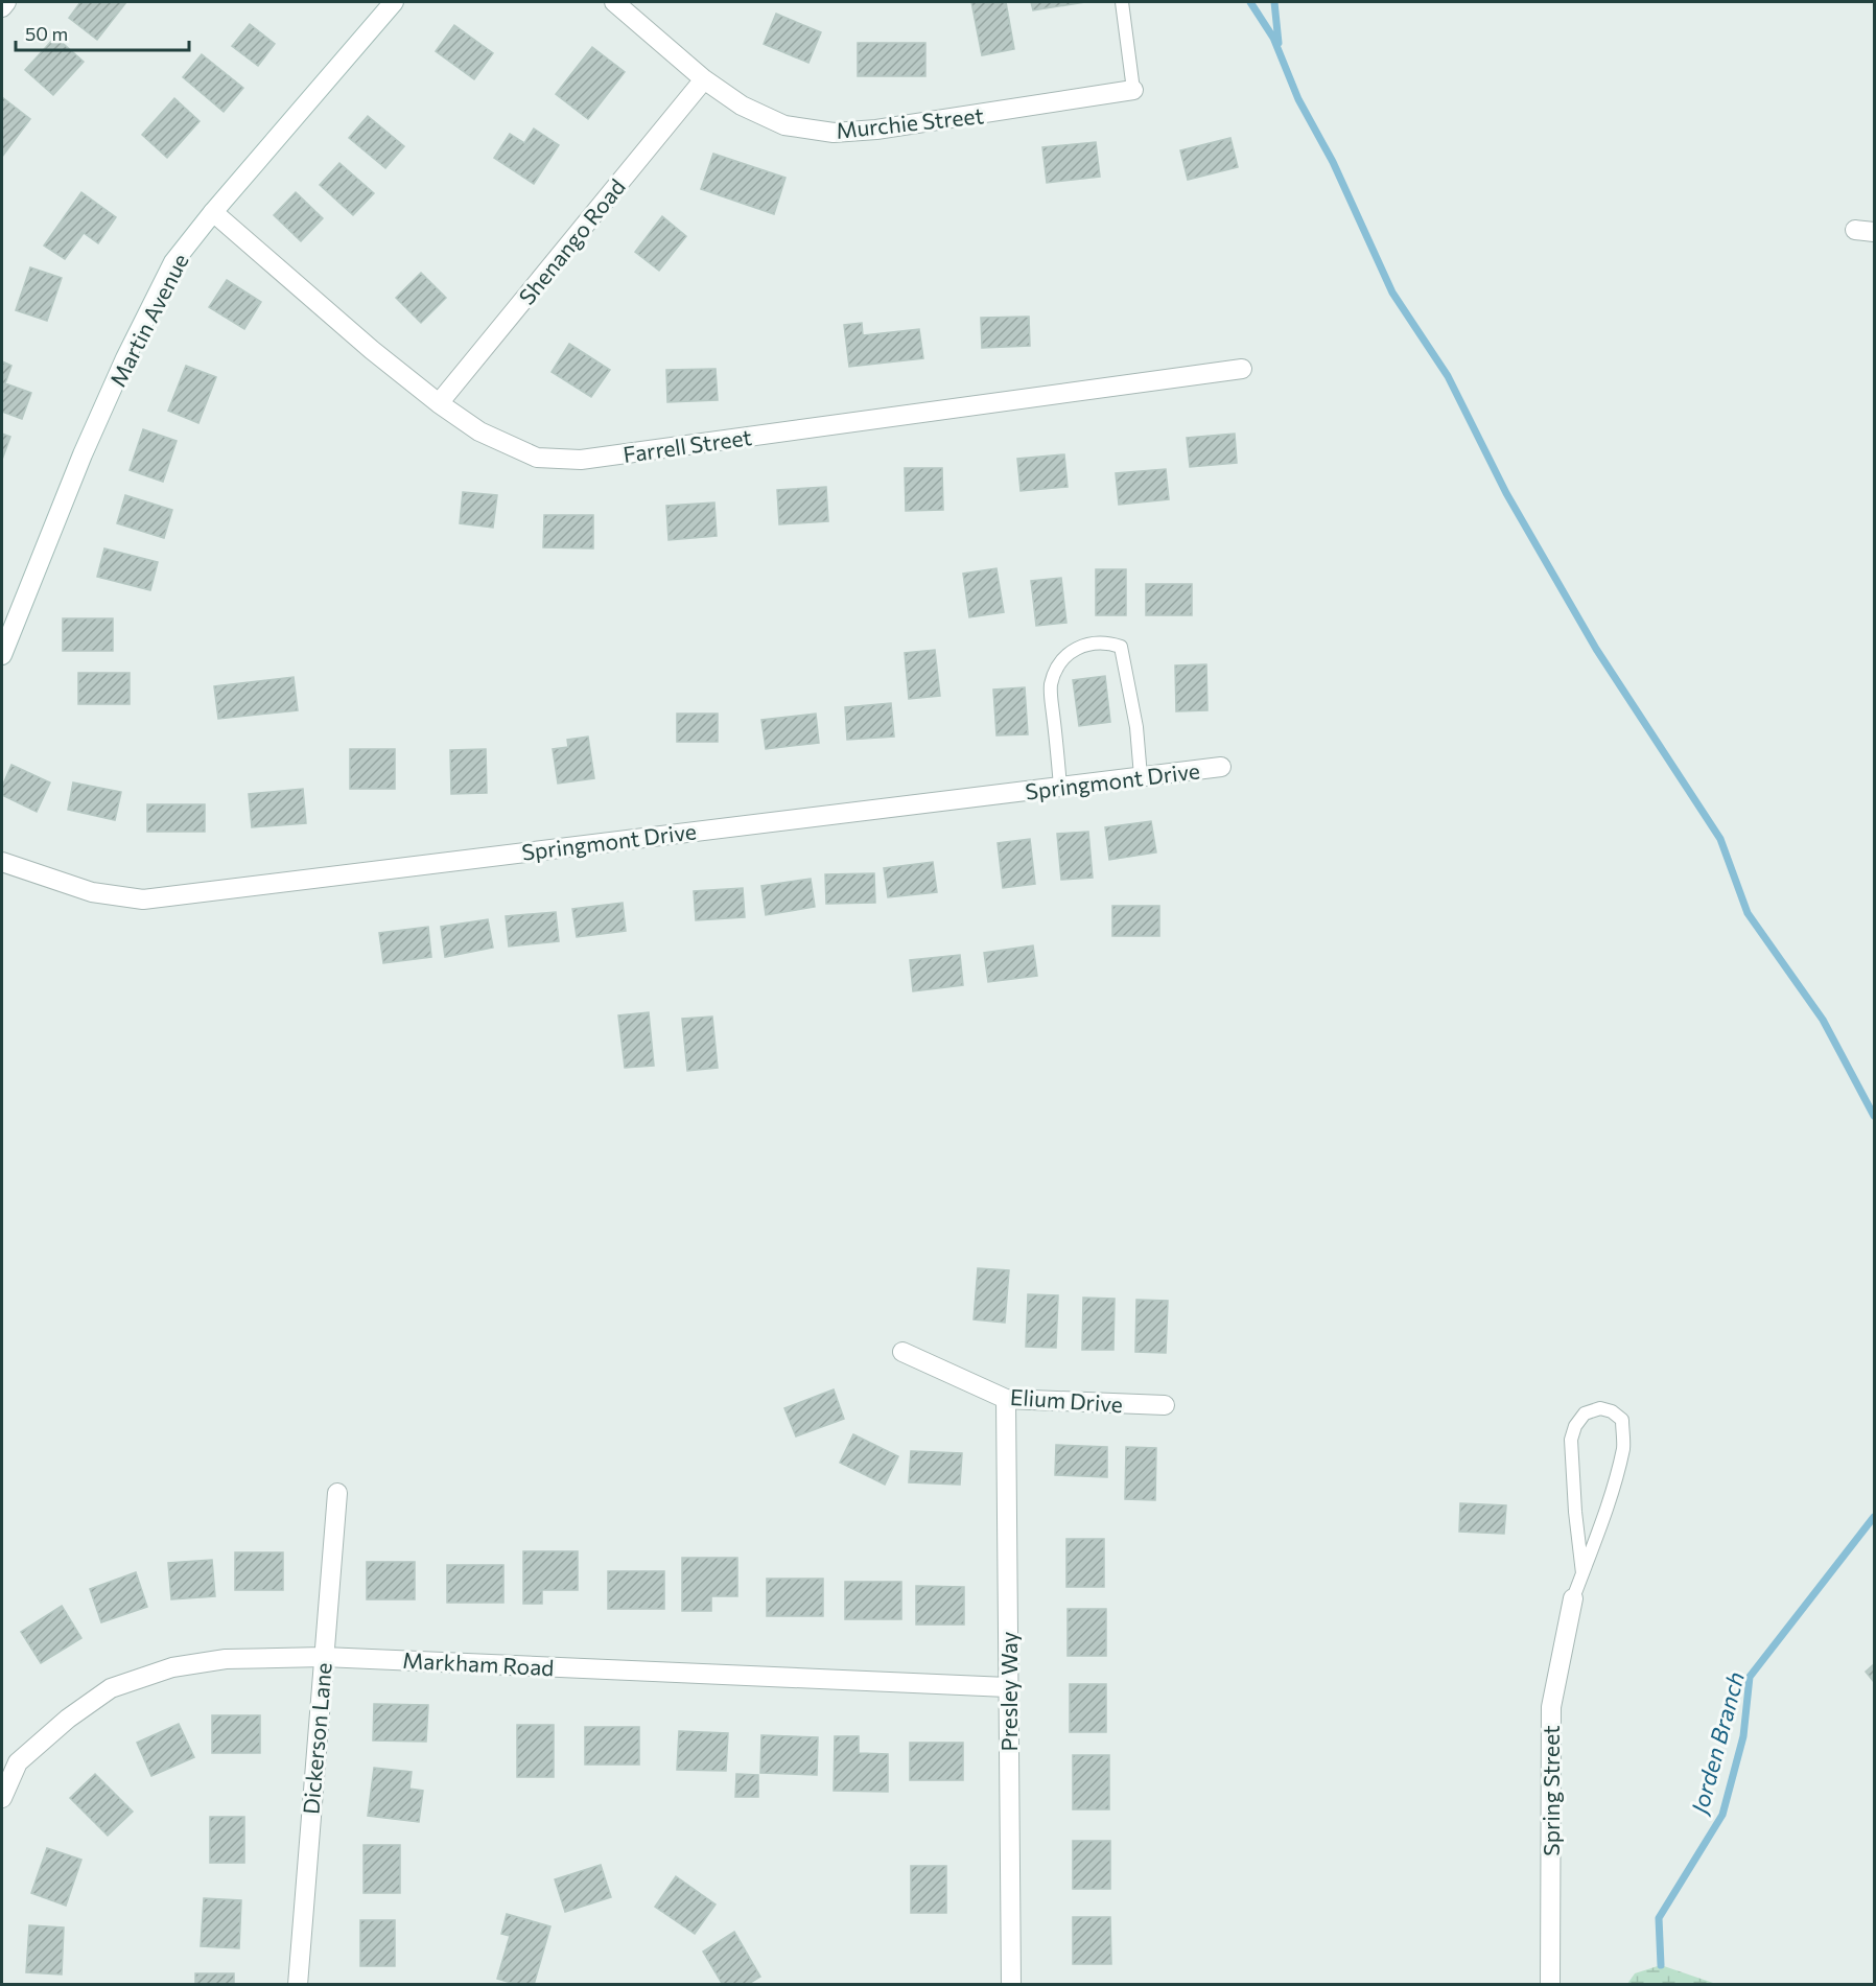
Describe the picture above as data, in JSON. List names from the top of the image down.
{
  "streets": {
    "street": [
      "Murchie Street",
      "Shenango Road",
      "Martin Avenue",
      "Farrell Street",
      "Springmont Drive",
      "Elium Drive",
      "Markham Road",
      "Presley Way",
      "Dickerson Lane",
      "Spring Street"
    ]
  },
  "crossings": [
    ["Murchie Street", "Shenango Road"],
    ["Shenango Road", "Farrell Street"],
    ["Martin Avenue", "Farrell Street"],
    ["Elium Drive", "Presley Way"],
    ["Markham Road", "Presley Way"],
    ["Markham Road", "Dickerson Lane"]
  ],
  "water": ["Jorden Branch"],
  "scale_bar": "50 m"
}
